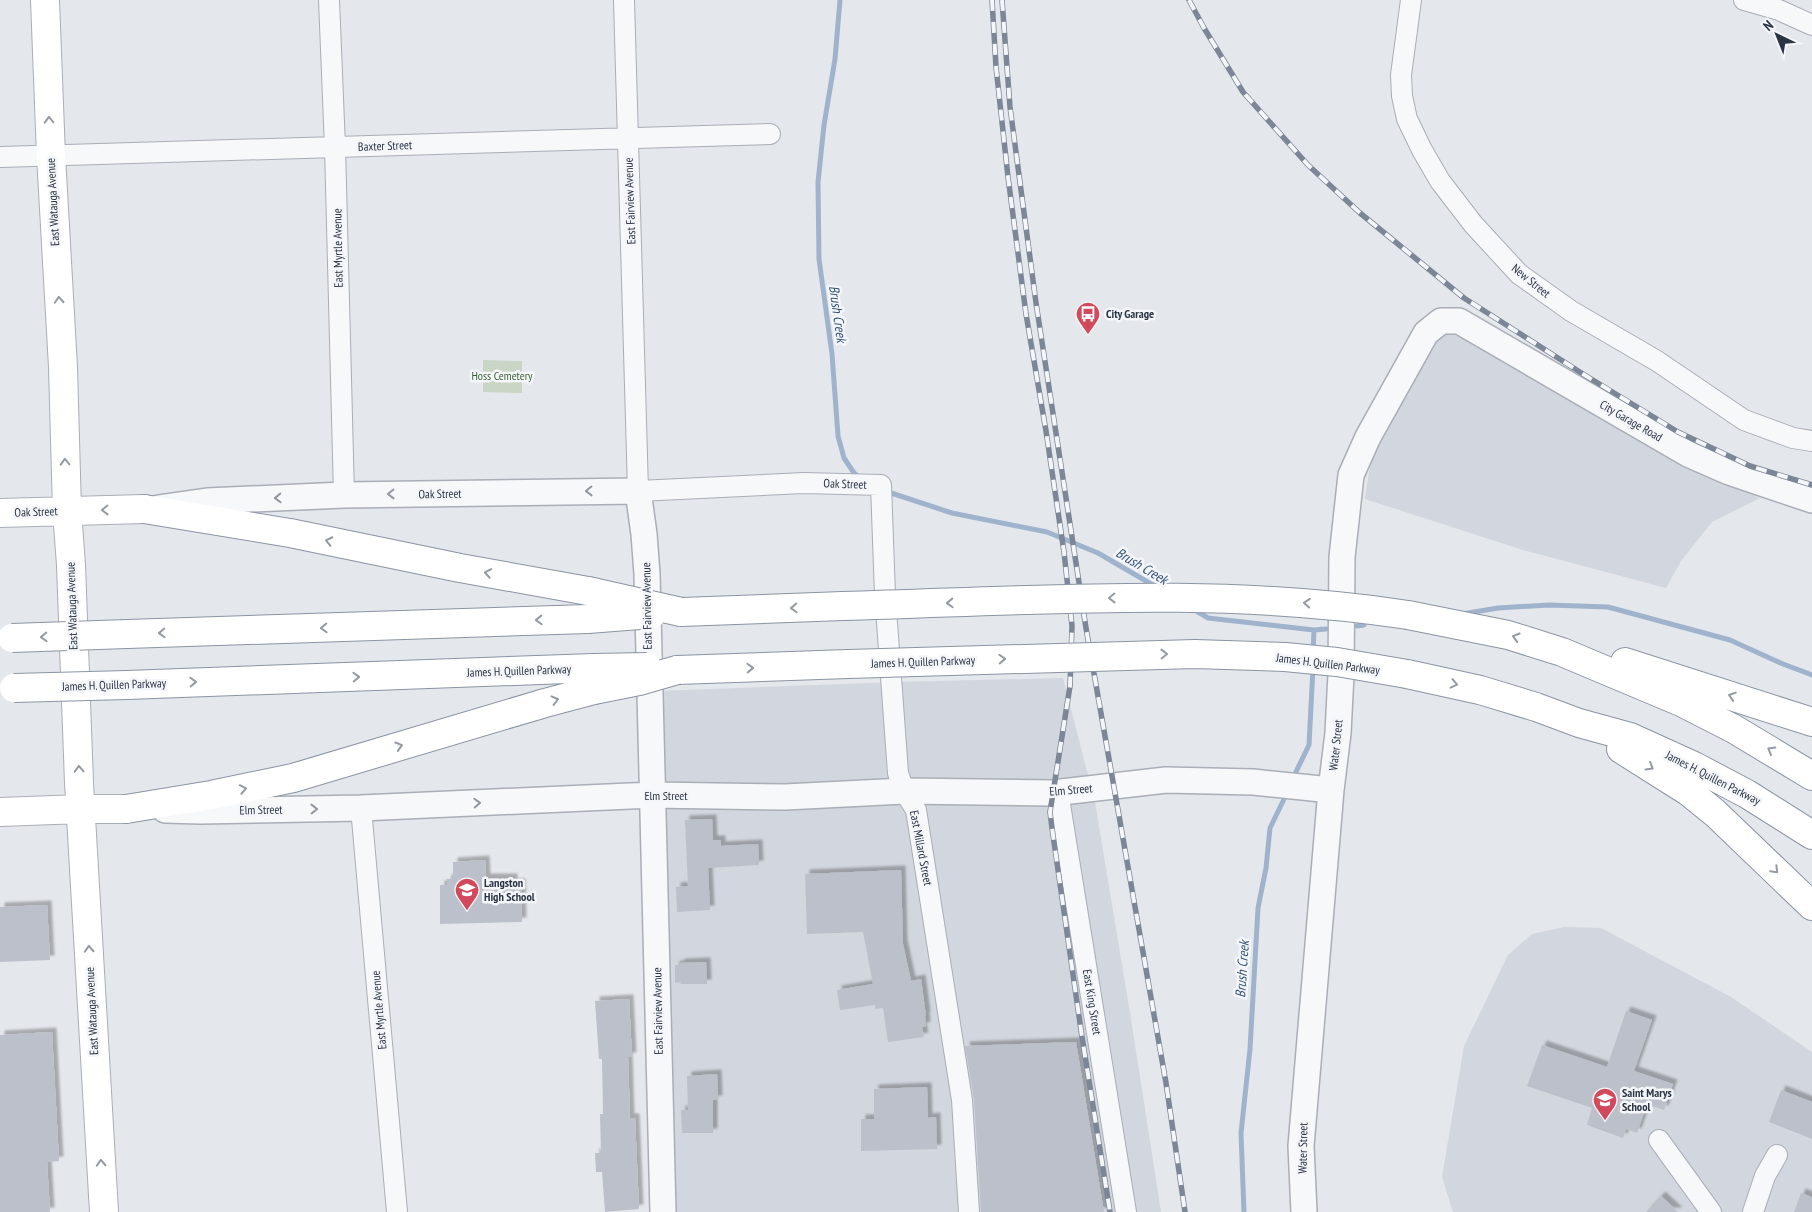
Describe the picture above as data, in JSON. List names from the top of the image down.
{
  "streets": {
    "main road": [
      "East Watauga Avenue",
      "Oak Street",
      "James H. Quillen Parkway",
      "Elm Street"
    ],
    "street": [
      "Baxter Street",
      "East Fairview Avenue",
      "East Myrtle Avenue",
      "New Street",
      "City Garage Road",
      "Water Street",
      "East Millard Street",
      "East King Street"
    ]
  },
  "crossings": [
    ["Baxter Street", "East Fairview Avenue"],
    ["Baxter Street", "East Watauga Avenue"],
    ["Baxter Street", "East Myrtle Avenue"],
    ["East Fairview Avenue", "Oak Street"],
    ["East Fairview Avenue", "Elm Street"],
    ["East Watauga Avenue", "Oak Street"],
    ["East Watauga Avenue", "Elm Street"],
    ["East Myrtle Avenue", "Oak Street"],
    ["East Myrtle Avenue", "Elm Street"],
    ["City Garage Road", "Water Street"],
    ["Oak Street", "East Millard Street"],
    ["Water Street", "Elm Street"],
    ["Elm Street", "East Millard Street"],
    ["Elm Street", "East King Street"]
  ],
  "one_way": ["East Watauga Avenue", "Oak Street", "Elm Street"],
  "water": ["Brush Creek"],
  "parks": ["Hoss Cemetery"],
  "places": {
    "bus stop": ["City Garage"],
    "school or university": ["Langston High School", "Saint Marys School"]
  },
  "north": "top left"
}
